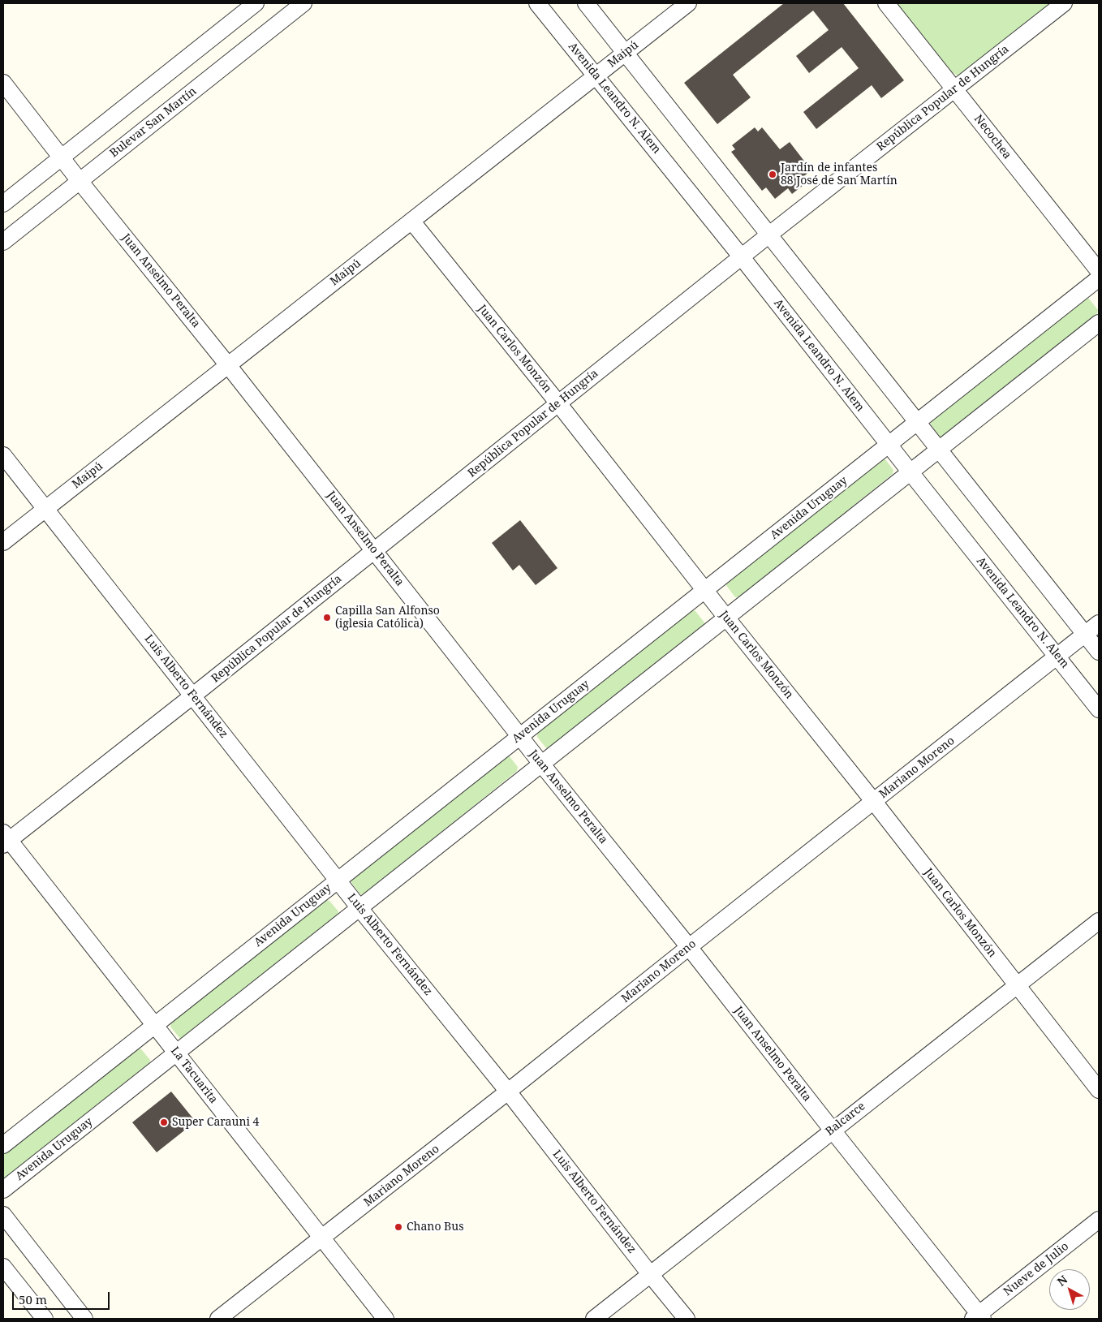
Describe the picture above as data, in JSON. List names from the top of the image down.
{
  "streets": {
    "street": [
      "Maipú",
      "Avenida Leandro N. Alem",
      "República Popular de Hungría",
      "Bulevar San Martín",
      "Necochea",
      "Juan Anselmo Peralta",
      "Juan Carlos Monzón",
      "Avenida Uruguay",
      "Luis Alberto Fernández",
      "Mariano Moreno",
      "La Tacuarita",
      "Balcarce",
      "Nueve de Julio"
    ]
  },
  "crossings": [
    ["Maipú", "Avenida Leandro N. Alem"],
    ["Maipú", "Juan Anselmo Peralta"],
    ["Maipú", "Juan Carlos Monzón"],
    ["Maipú", "Luis Alberto Fernández"],
    ["Avenida Leandro N. Alem", "República Popular de Hungría"],
    ["Avenida Leandro N. Alem", "Avenida Uruguay"],
    ["Avenida Leandro N. Alem", "Mariano Moreno"],
    ["República Popular de Hungría", "Necochea"],
    ["República Popular de Hungría", "Juan Anselmo Peralta"],
    ["República Popular de Hungría", "Juan Carlos Monzón"],
    ["República Popular de Hungría", "Luis Alberto Fernández"],
    ["República Popular de Hungría", "La Tacuarita"],
    ["Bulevar San Martín", "Juan Anselmo Peralta"],
    ["Juan Anselmo Peralta", "Avenida Uruguay"],
    ["Juan Anselmo Peralta", "Mariano Moreno"],
    ["Juan Anselmo Peralta", "Balcarce"],
    ["Juan Anselmo Peralta", "Nueve de Julio"],
    ["Juan Carlos Monzón", "Avenida Uruguay"],
    ["Juan Carlos Monzón", "Mariano Moreno"],
    ["Juan Carlos Monzón", "Balcarce"],
    ["Avenida Uruguay", "Luis Alberto Fernández"],
    ["Avenida Uruguay", "La Tacuarita"],
    ["Luis Alberto Fernández", "Mariano Moreno"],
    ["Luis Alberto Fernández", "Balcarce"],
    ["Mariano Moreno", "La Tacuarita"]
  ],
  "places": [
    "Jardín de infantes 88 José de San Martín",
    "Capilla San Alfonso (iglesia Católica)",
    "Super Carauni 4",
    "Chano Bus"
  ],
  "scale_bar": "50 m",
  "north": "top left"
}
